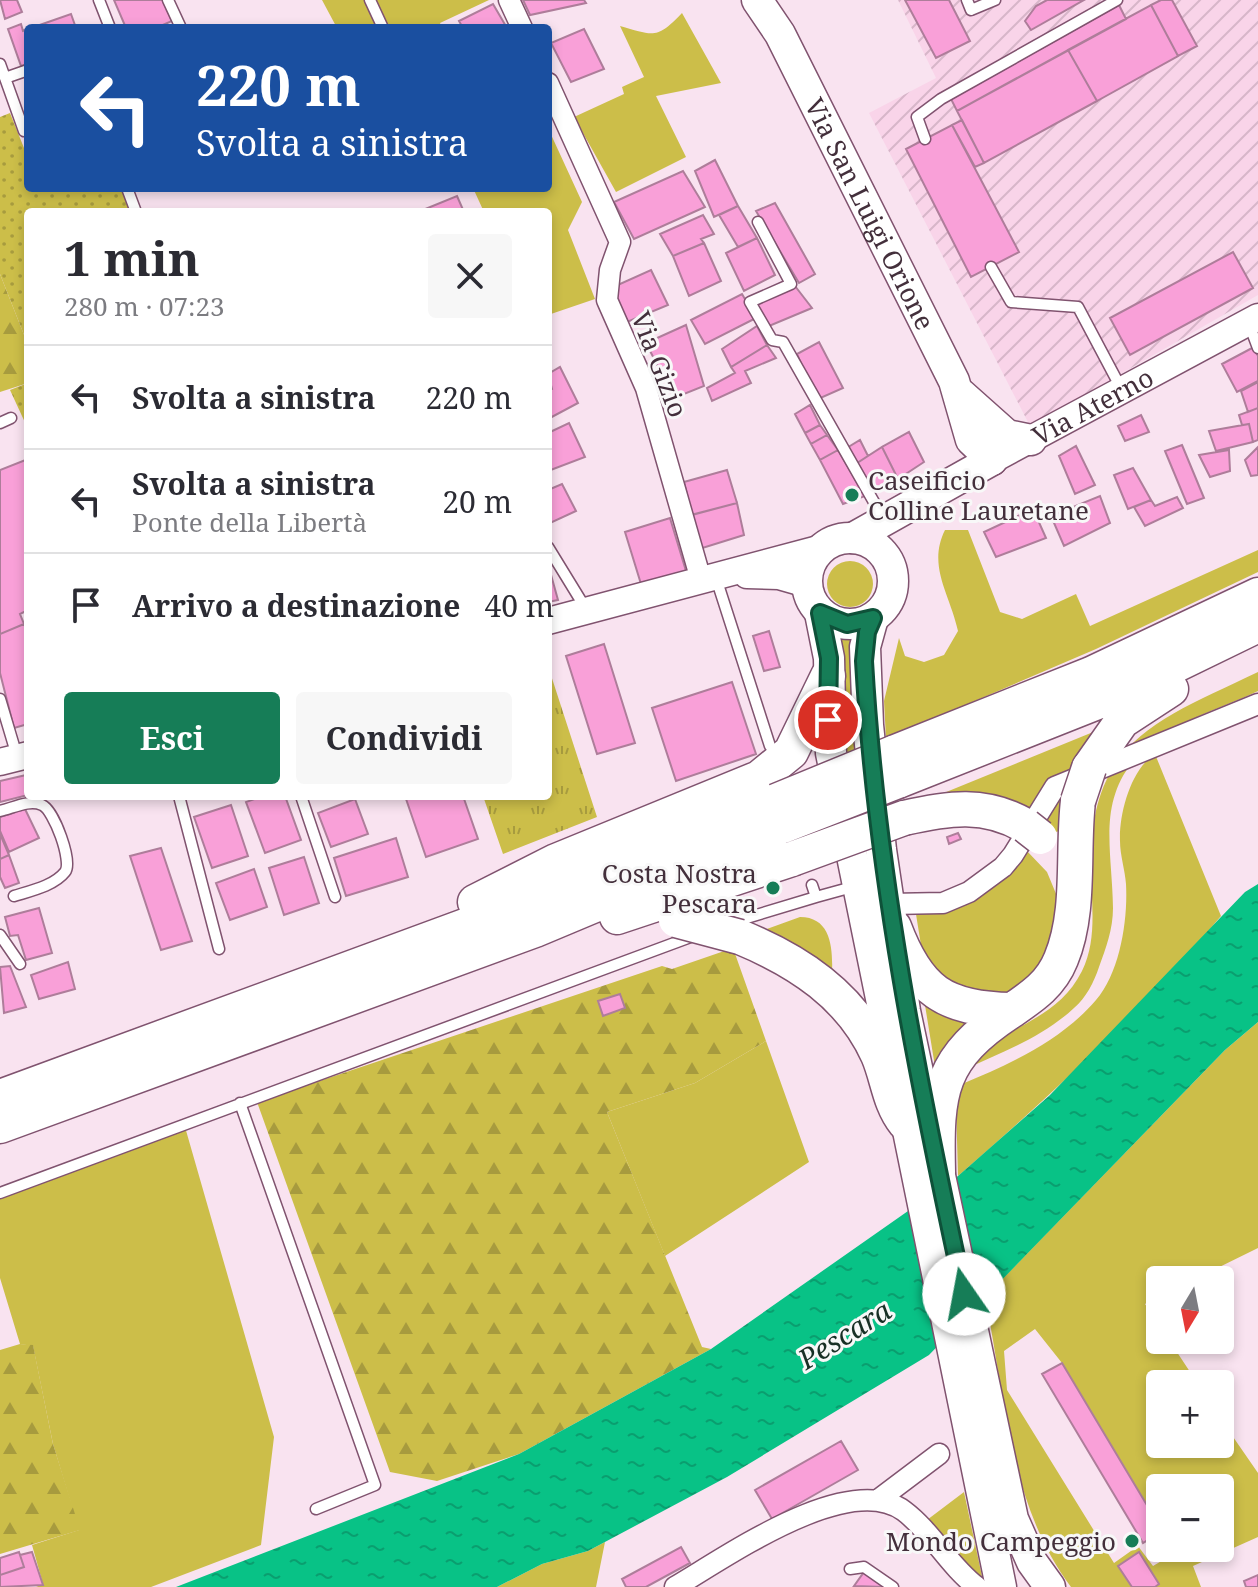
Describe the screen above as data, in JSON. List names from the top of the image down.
{
  "streets": {
    "main road": ["Via San Luigi Orione", "Via Aterno"],
    "street": ["Via Gizio"]
  },
  "crossings": [
    ["Via San Luigi Orione", "Via Aterno"]
  ],
  "water": ["Pescara"],
  "places": ["Caseificio Colline Lauretane", "Costa Nostra Pescara", "Mondo Campeggio"],
  "north": "bottom",
  "page": {
    "turn": ["220 m", "Svolta a sinistra"],
    "heading": ["1 min", "280 m · 07:23"],
    "list": [
      {
        "name": "Svolta a sinistra",
        "value": "220 m"
      },
      {
        "name": "Svolta a sinistra",
        "note": "Ponte della Libertà",
        "value": "20 m"
      },
      {
        "name": "Arrivo a destinazione",
        "value": "40 m"
      }
    ],
    "buttons": ["Esci", "Condividi"],
    "map_buttons": ["+", "−"]
  }
}
